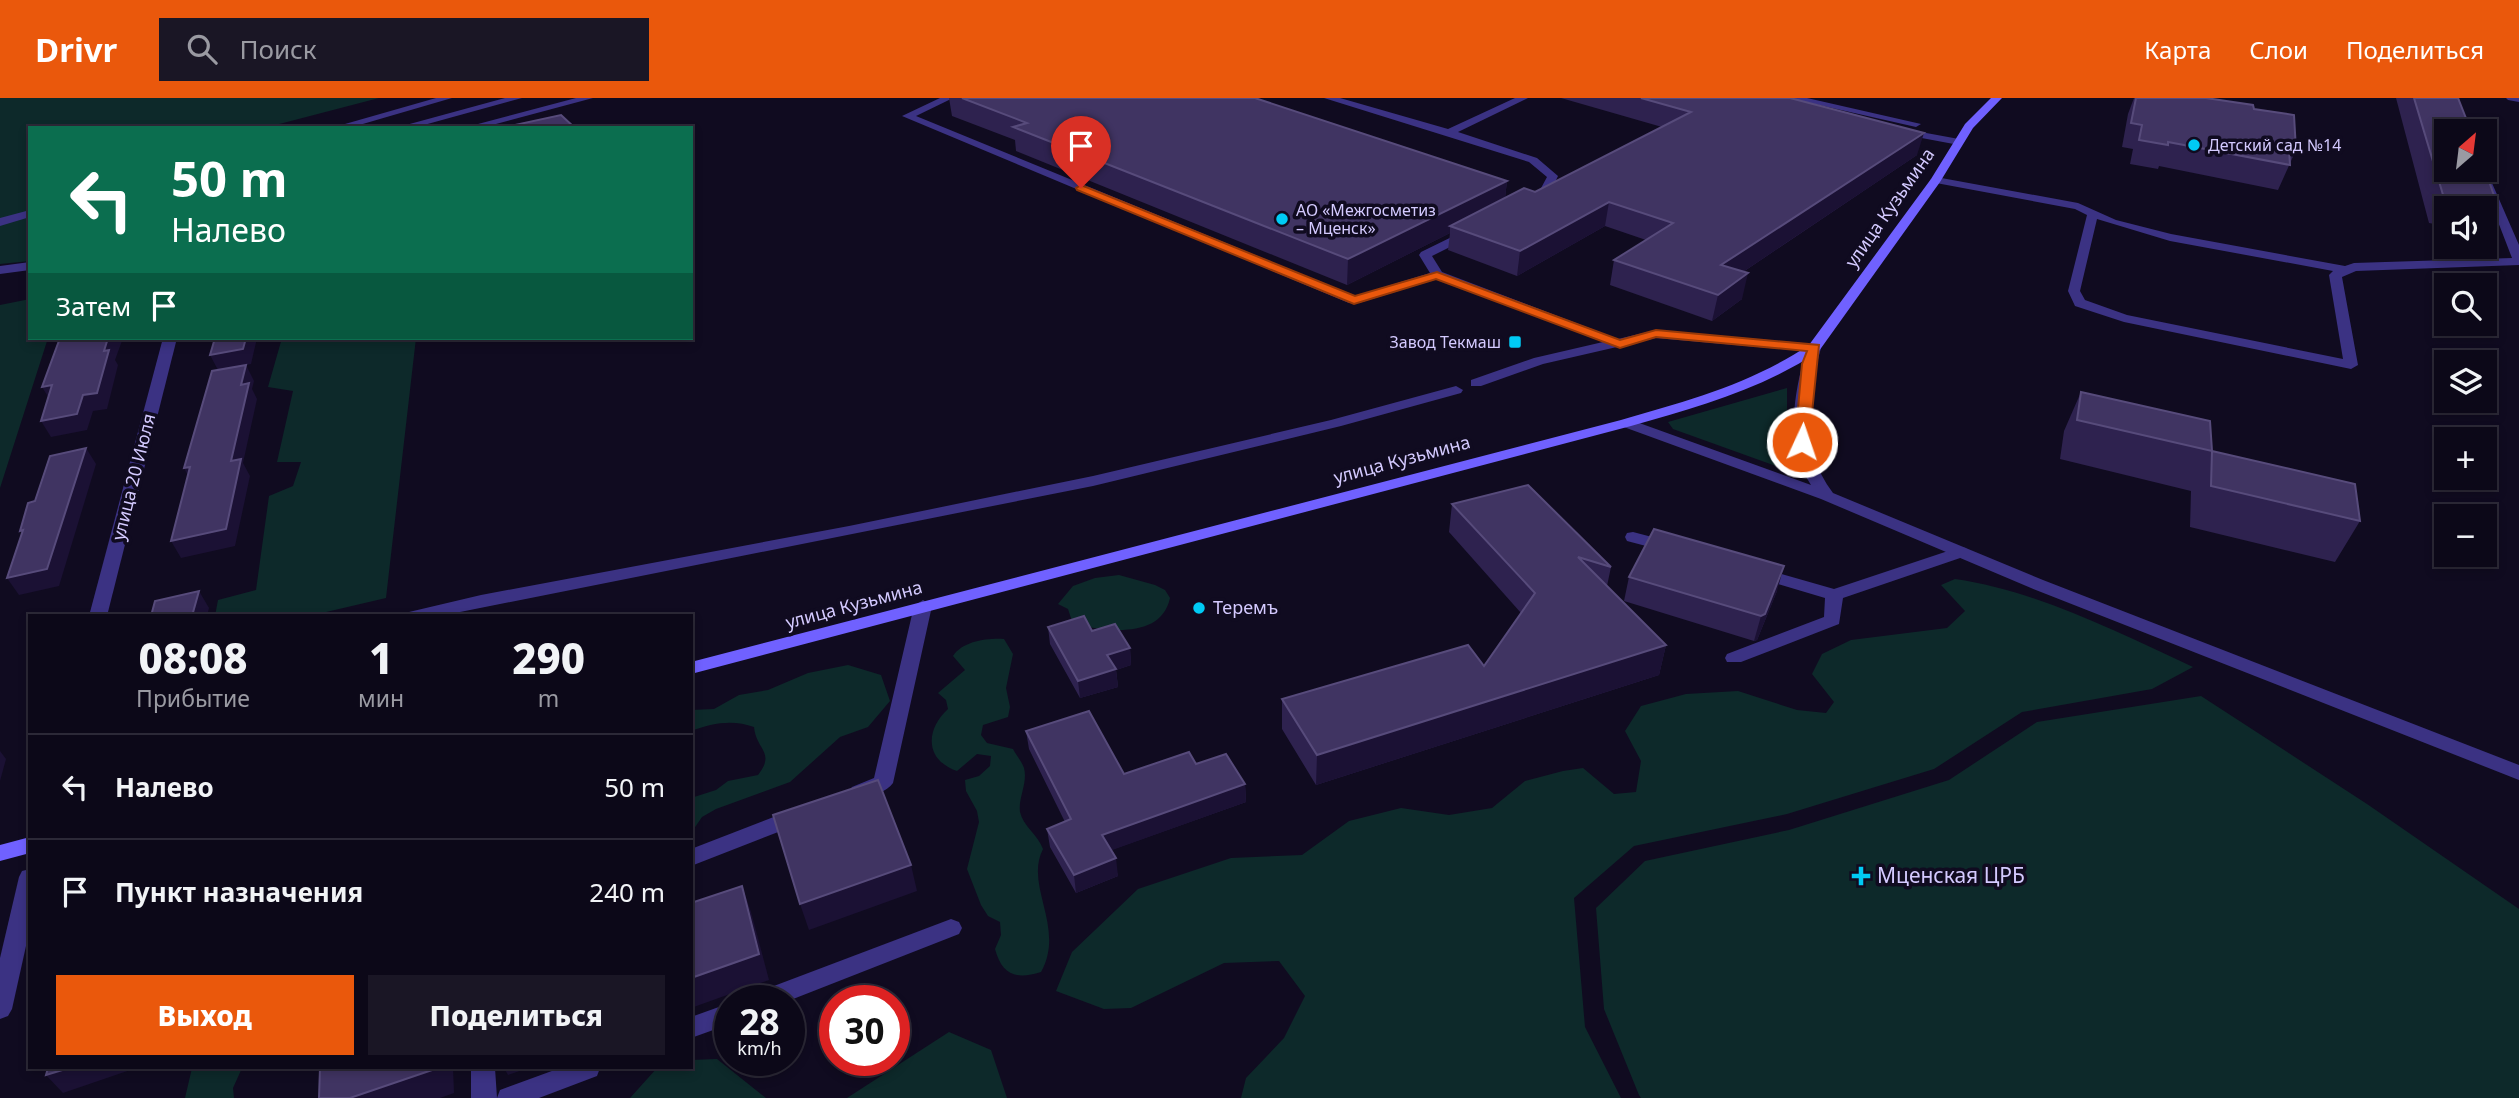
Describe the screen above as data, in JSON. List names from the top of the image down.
{
  "streets": {
    "main road": ["улица Кузьмина"],
    "street": ["улица 20 Июля"]
  },
  "places": {
    "other": ["Детский сад №14", "АО «Межгосметиз – Мценск»", "Теремъ"],
    "transit": ["Завод Текмаш"],
    "health": ["Мценская ЦРБ"]
  },
  "north": "top right",
  "page": {
    "header": "Drivr",
    "search": "Поиск",
    "nav": ["Карта", "Слои", "Поделиться"],
    "map_buttons": ["+", "−"],
    "turn": ["50 m", "Налево"],
    "then": "Затем",
    "eta": [
      "08:08",
      "Прибытие",
      "1",
      "мин",
      "290",
      "m"
    ],
    "list": [
      {
        "name": "Налево",
        "value": "50 m"
      },
      {
        "name": "Пункт назначения",
        "value": "240 m"
      }
    ],
    "buttons": ["Выход", "Поделиться"],
    "speed": "28 km/h",
    "limit": "30"
  }
}
